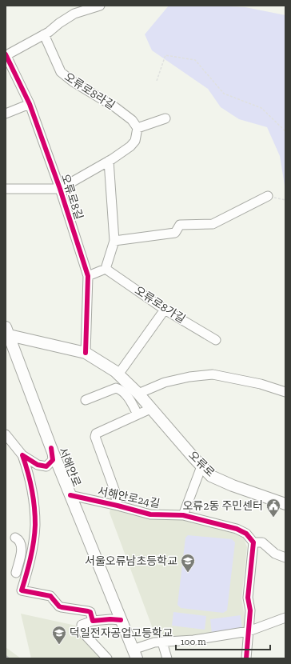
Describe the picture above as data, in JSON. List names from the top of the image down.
{
  "streets": {
    "main road": ["오류로", "서해안로"],
    "street": [
      "오류로8라길",
      "오류로8길",
      "오류로8가길",
      "서해안로24길"
    ]
  },
  "crossings": [
    ["오류로8길", "오류로"],
    ["오류로", "서해안로"],
    ["서해안로", "서해안로24길"]
  ],
  "places": {
    "public building": ["오류2동 주민센터"],
    "school or university": ["서울오류남초등학교", "덕일전자공업고등학교"]
  },
  "scale_bar": "100 m"
}
